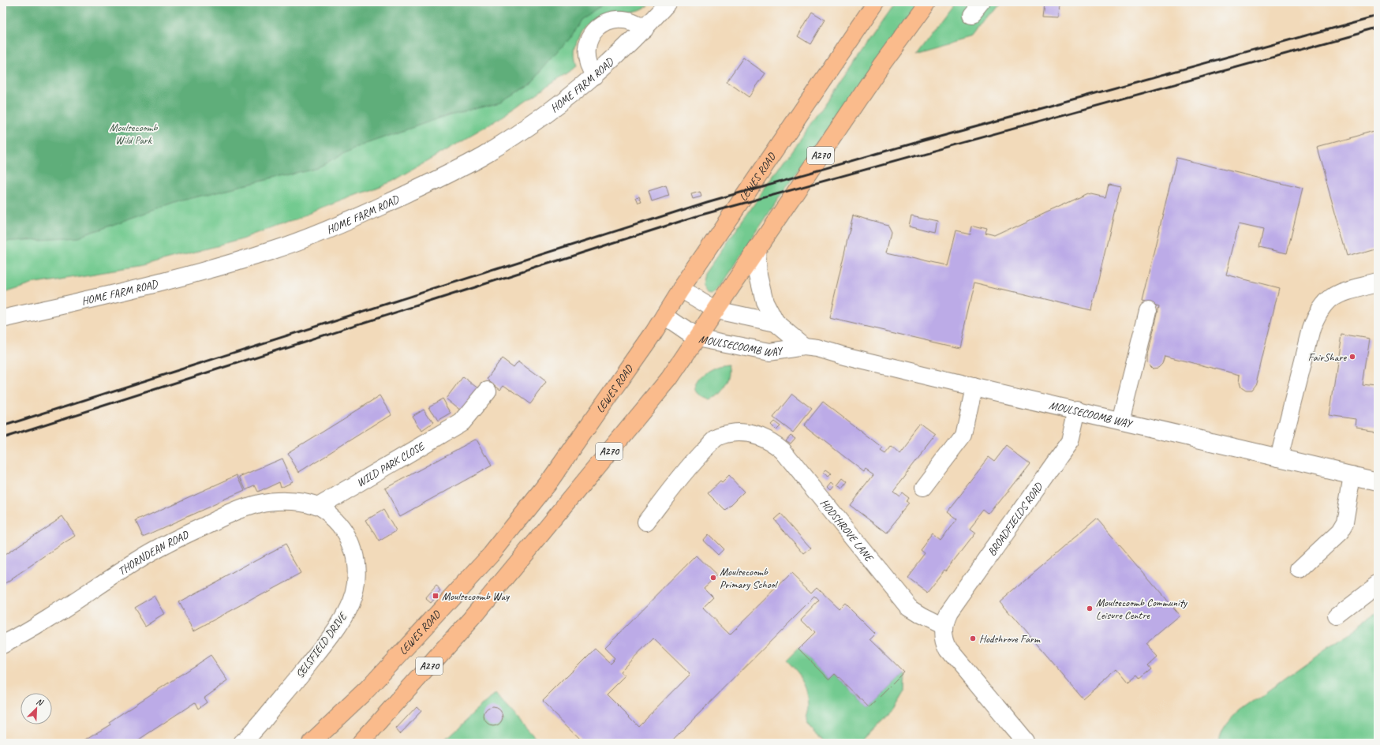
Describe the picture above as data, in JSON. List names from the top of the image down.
{
  "streets": {
    "main road": ["A270", "LEWES ROAD"],
    "street": [
      "HOME FARM ROAD",
      "MOULSECOOMB WAY",
      "WILD PARK CLOSE",
      "BROADFIELDS ROAD",
      "HODSHROVE LANE",
      "THORNDEAN ROAD",
      "SELSFIELD DRIVE"
    ]
  },
  "crossings": [
    ["A270", "MOULSECOOMB WAY"],
    ["LEWES ROAD", "MOULSECOOMB WAY"],
    ["MOULSECOOMB WAY", "BROADFIELDS ROAD"],
    ["WILD PARK CLOSE", "THORNDEAN ROAD"],
    ["WILD PARK CLOSE", "SELSFIELD DRIVE"],
    ["BROADFIELDS ROAD", "HODSHROVE LANE"],
    ["THORNDEAN ROAD", "SELSFIELD DRIVE"]
  ],
  "parks": ["Moulsecoomb Wild Park"],
  "places": {
    "other": [
      "FairShare",
      "Moulsecoomb Primary School",
      "Moulsecoomb Community Leisure Centre",
      "Hodshrove Farm"
    ],
    "transit": ["Moulsecoomb Way"]
  },
  "north": "top right"
}
